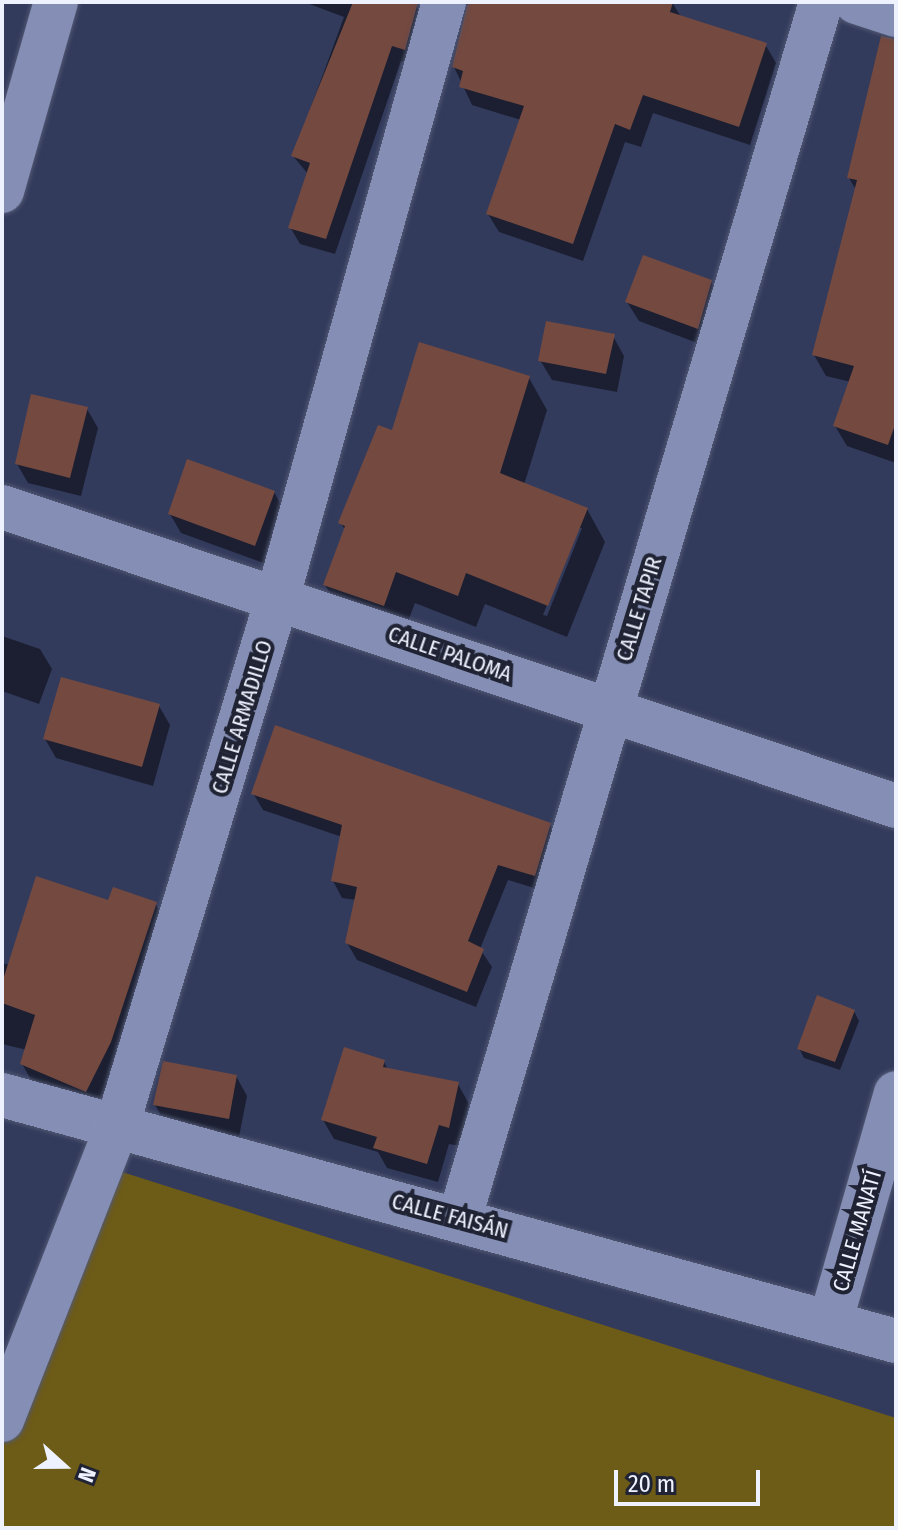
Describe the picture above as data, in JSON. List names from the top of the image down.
{
  "streets": {
    "street": [
      "CALLE TAPIR",
      "CALLE PALOMA",
      "CALLE ARMADILLO",
      "CALLE FAISÁN",
      "CALLE MANATÍ"
    ]
  },
  "crossings": [
    ["CALLE TAPIR", "CALLE PALOMA"],
    ["CALLE TAPIR", "CALLE FAISÁN"],
    ["CALLE PALOMA", "CALLE ARMADILLO"],
    ["CALLE ARMADILLO", "CALLE FAISÁN"],
    ["CALLE FAISÁN", "CALLE MANATÍ"]
  ],
  "scale_bar": "20 m",
  "north": "right"
}
